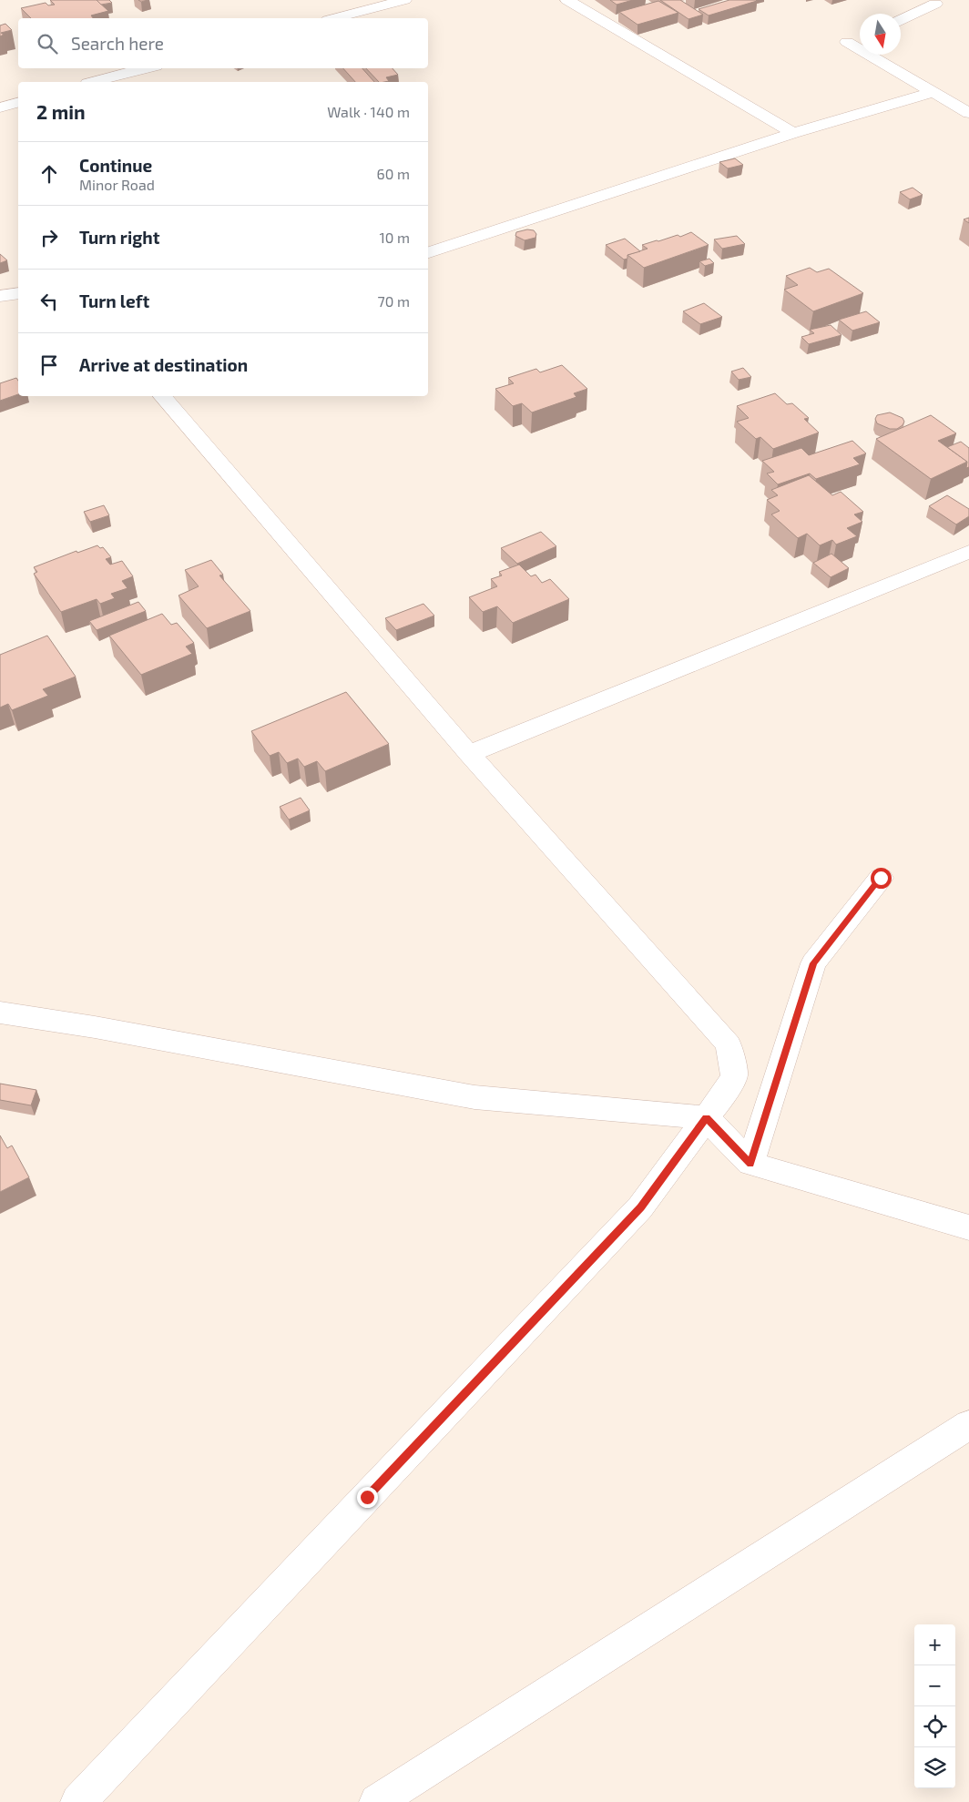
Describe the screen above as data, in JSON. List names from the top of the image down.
{
  "north": "bottom",
  "page": {
    "search": "Search here",
    "heading": ["2 min", "Walk · 140 m"],
    "list": [
      ["Continue", "Minor Road", "60 m"],
      ["Turn right", "10 m"],
      ["Turn left", "70 m"],
      "Arrive at destination"
    ],
    "map_buttons": ["+", "−"]
  }
}
